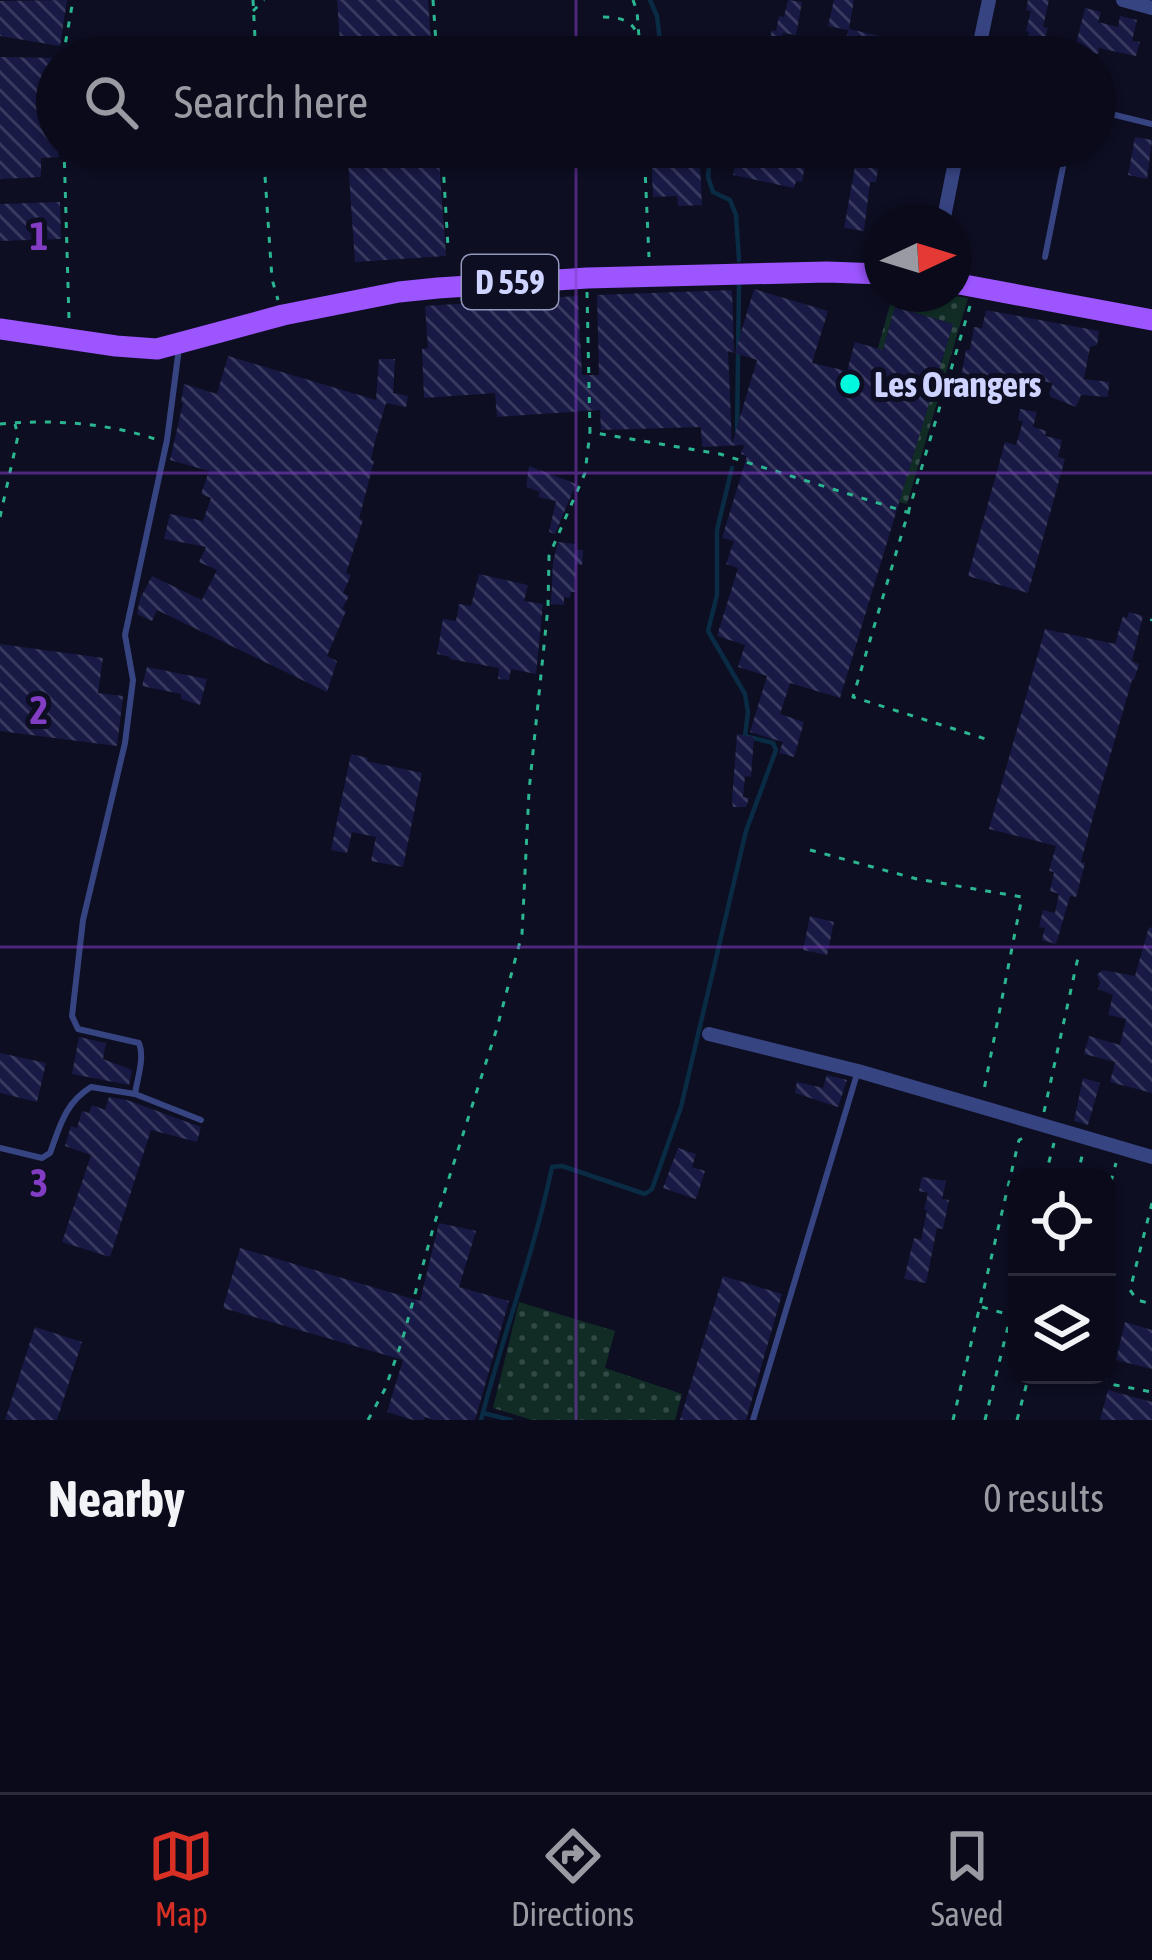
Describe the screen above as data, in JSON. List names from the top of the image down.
{
  "streets": {
    "main road": ["D 559"]
  },
  "places": ["Les Orangers"],
  "north": "right",
  "page": {
    "search": "Search here",
    "heading": ["Nearby", "0 results"],
    "nav": ["Map", "Directions", "Saved"]
  },
  "grid": {
    "rows": ["1", "2", "3"]
  }
}
